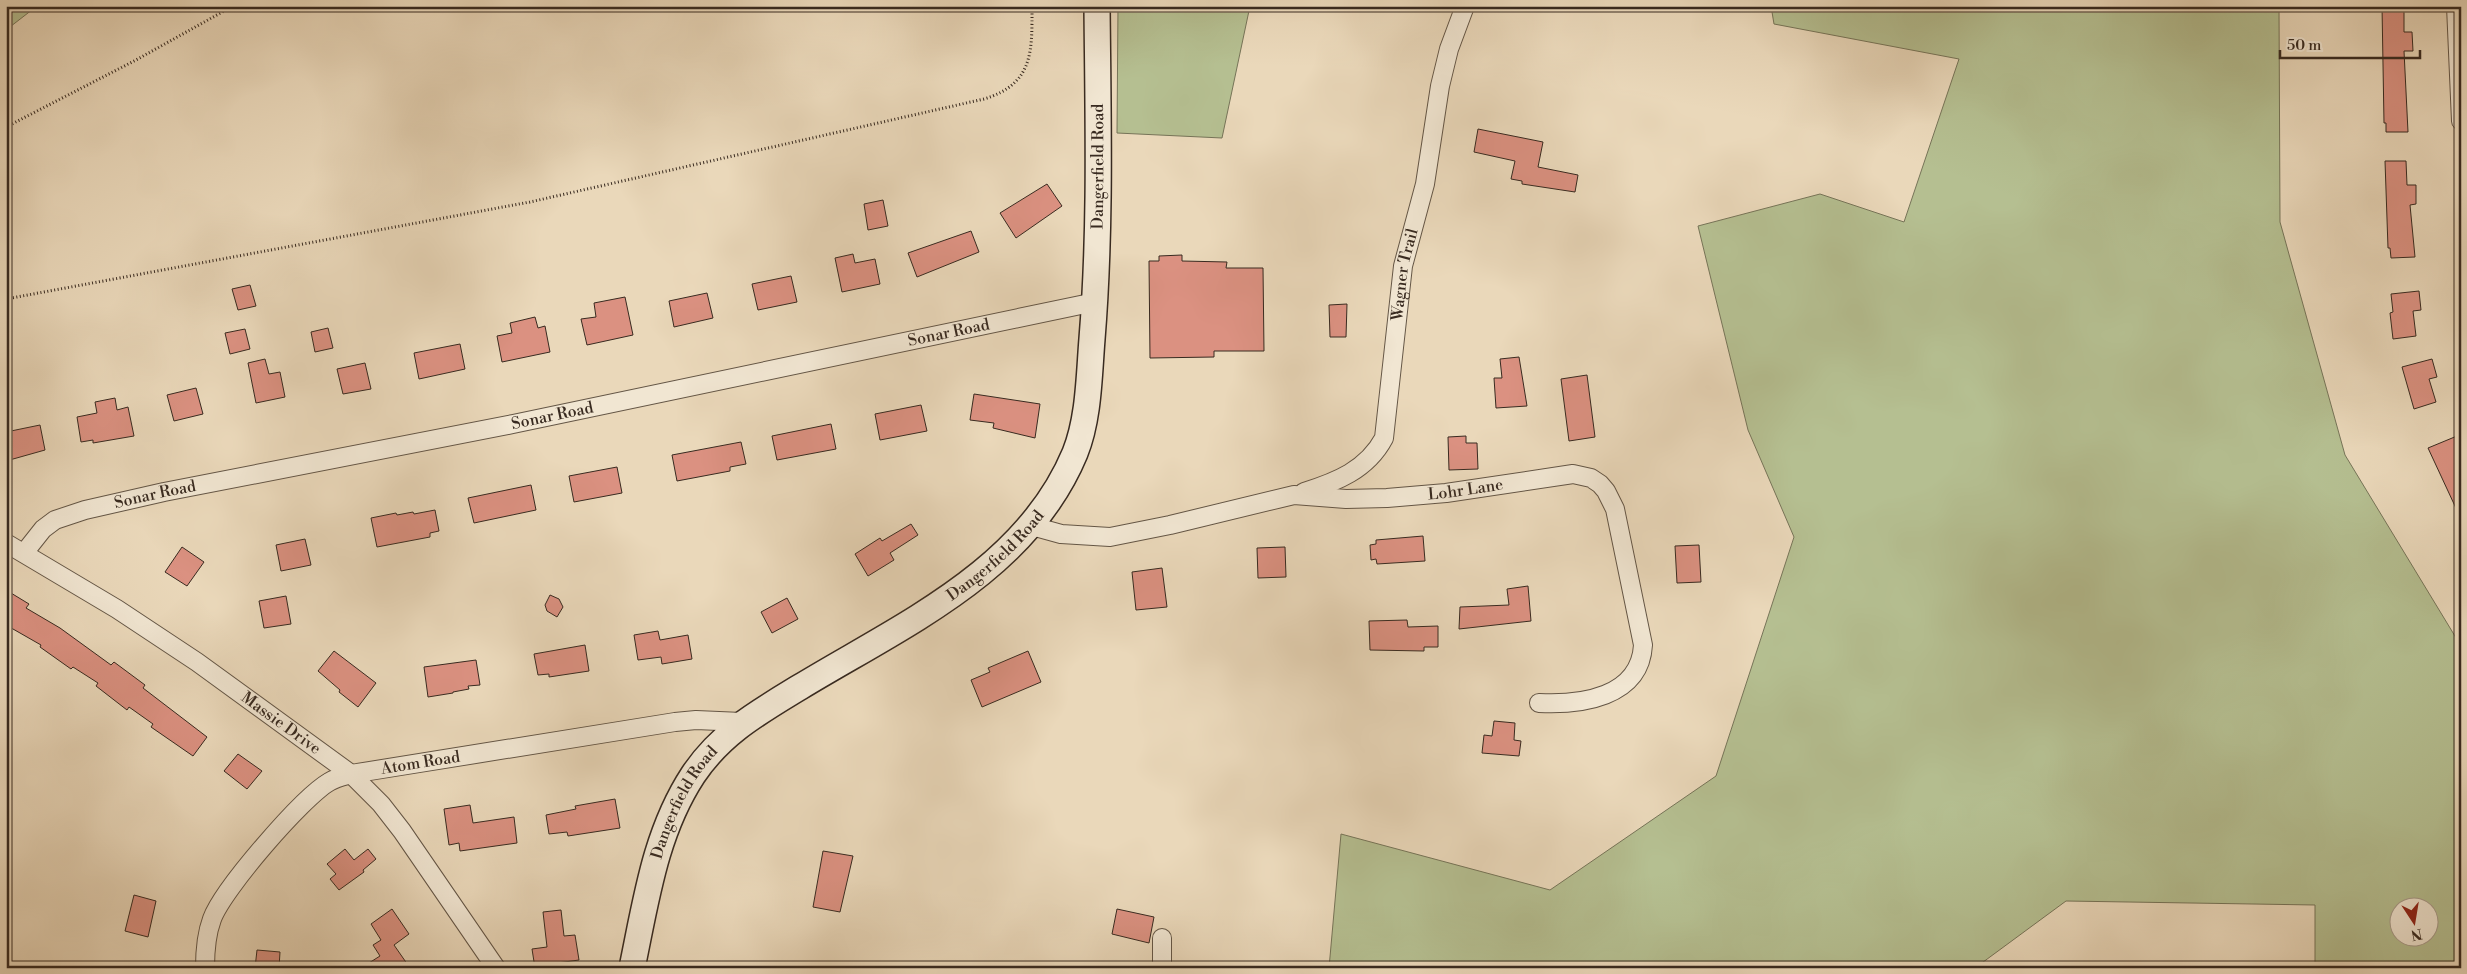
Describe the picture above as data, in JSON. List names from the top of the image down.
{
  "streets": {
    "street": [
      "Dangerfield Road",
      "Wagner Trail",
      "Sonar Road",
      "Lohr Lane",
      "Massie Drive",
      "Atom Road"
    ]
  },
  "crossings": [
    ["Dangerfield Road", "Sonar Road"],
    ["Dangerfield Road", "Lohr Lane"],
    ["Dangerfield Road", "Atom Road"],
    ["Wagner Trail", "Lohr Lane"],
    ["Sonar Road", "Massie Drive"],
    ["Massie Drive", "Atom Road"]
  ],
  "scale_bar": "50 m",
  "north": "bottom"
}
